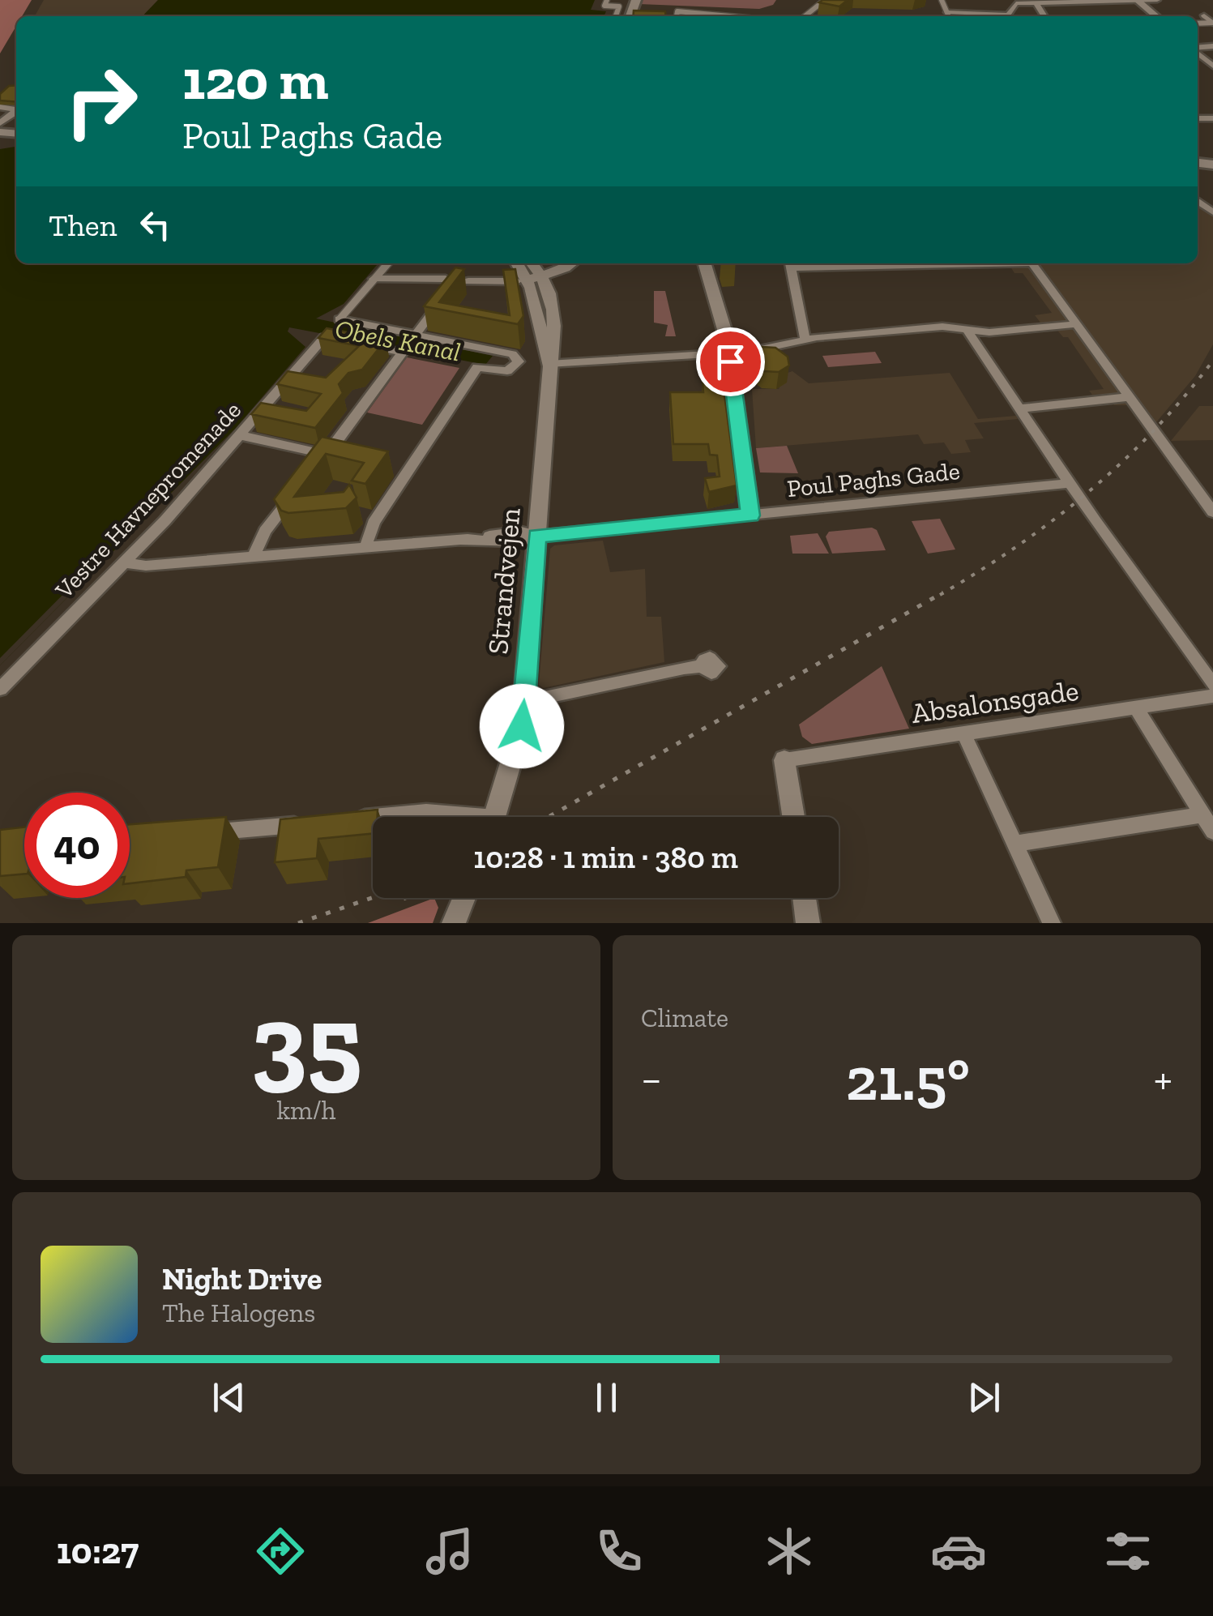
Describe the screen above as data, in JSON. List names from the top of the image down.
{
  "streets": {
    "street": [
      "Poul Paghs Gade",
      "Vestre Havnepromenade",
      "Strandvejen",
      "Absalonsgade"
    ]
  },
  "crossings": [
    ["Poul Paghs Gade", "Vestre Havnepromenade"],
    ["Poul Paghs Gade", "Strandvejen"]
  ],
  "water": ["Obels Kanal"],
  "page": {
    "turn": ["120 m", "Poul Paghs Gade"],
    "then": "Then",
    "limit": "40",
    "trip": "10:28 · 1 min · 380 m",
    "tile": [
      ["35", "km/h"],
      "Climate"
    ],
    "heat": ["−", "21.5°", "+"],
    "song": ["Night Drive", "The Halogens"],
    "tabs": "10:27"
  }
}
